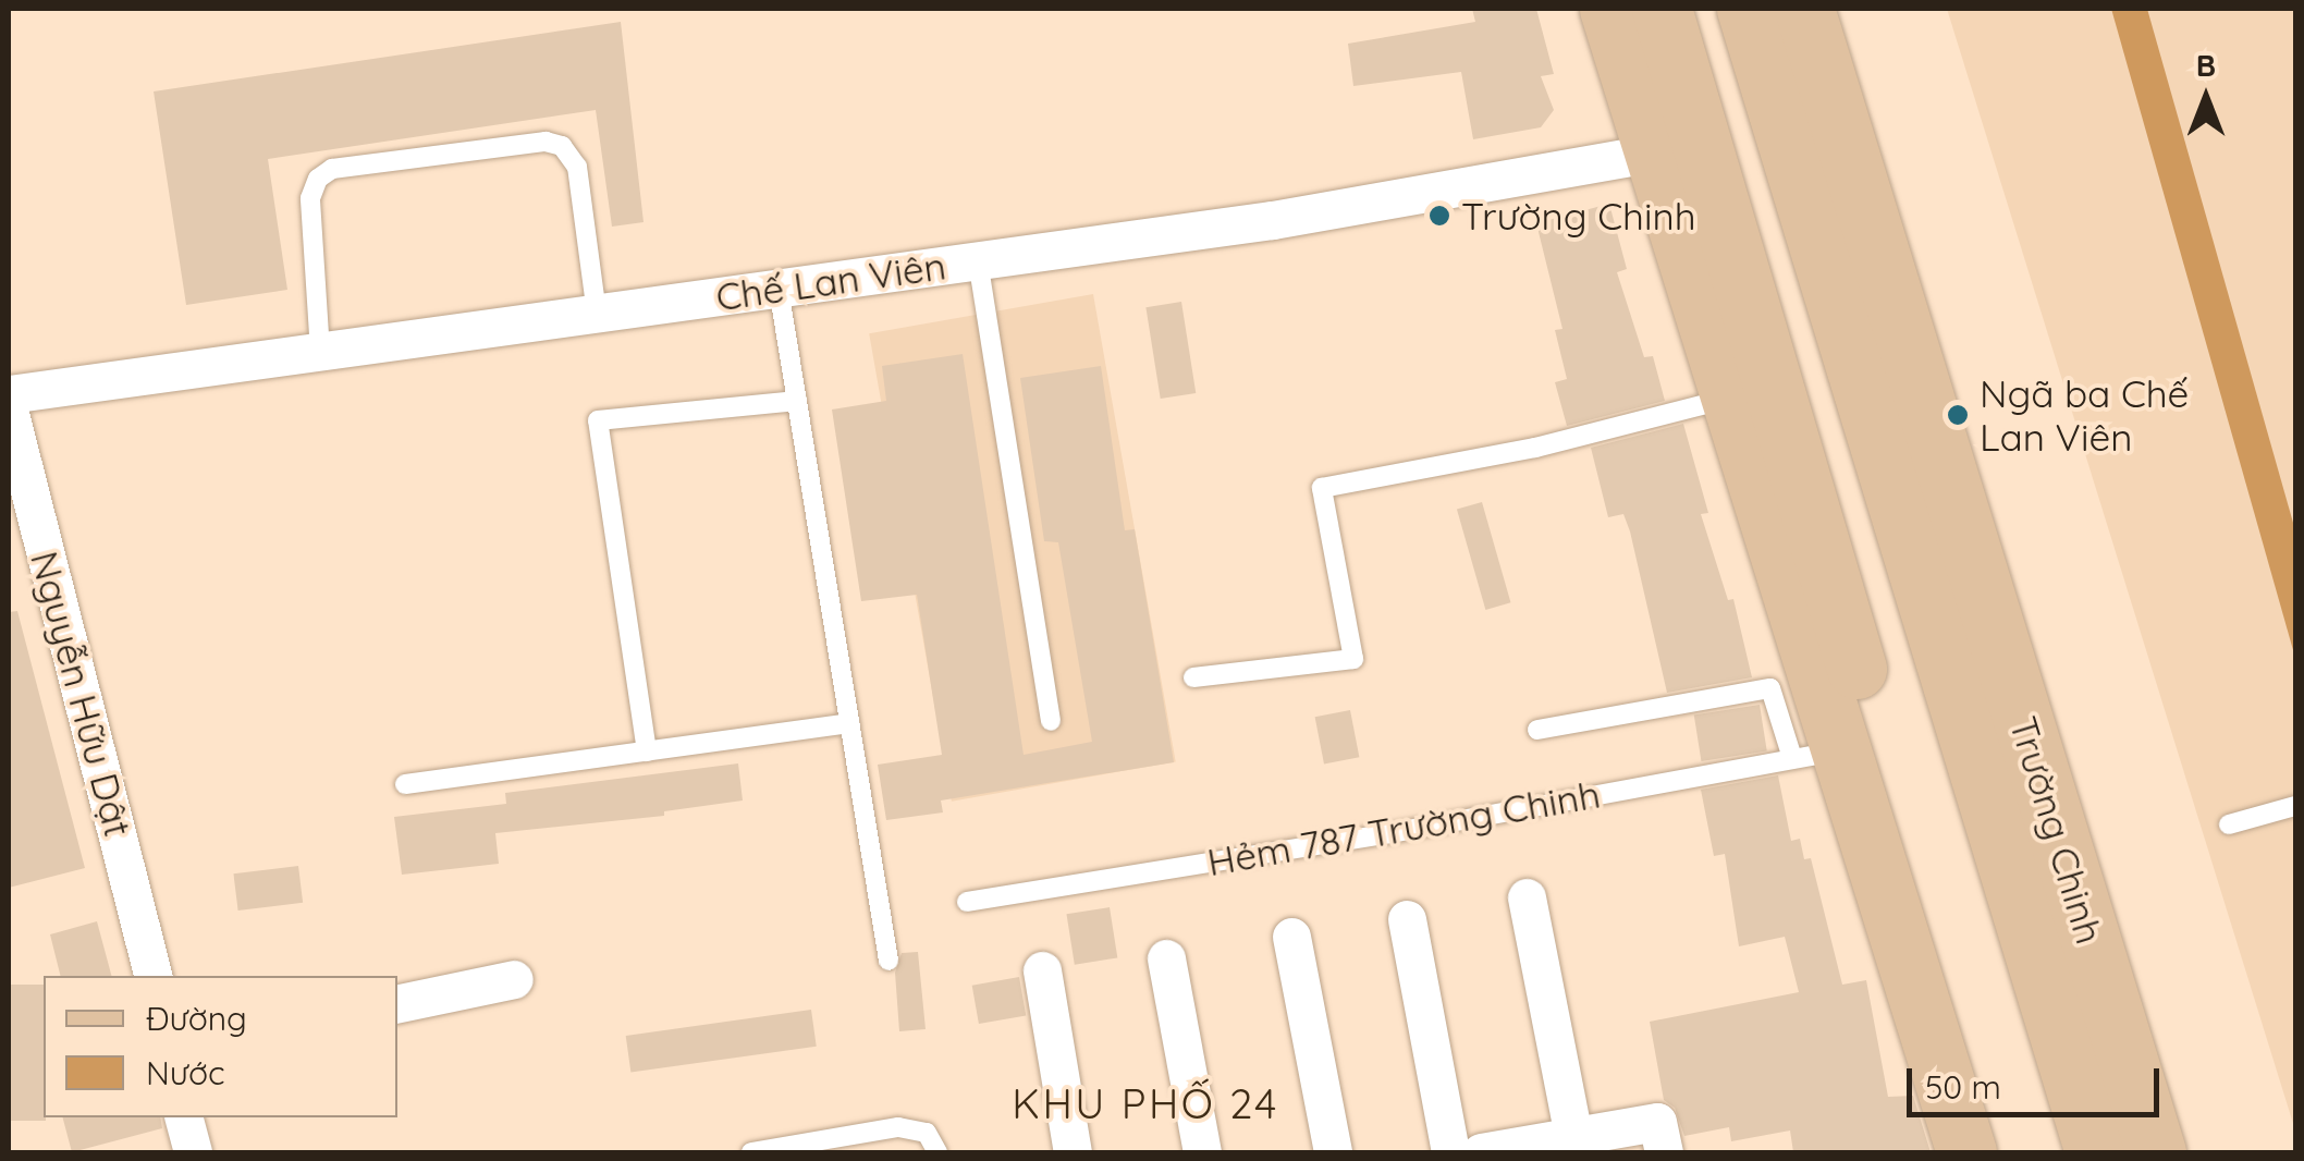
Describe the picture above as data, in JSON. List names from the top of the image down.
{
  "streets": {
    "main road": ["Trường Chinh"],
    "street": ["Chế Lan Viên", "Nguyễn Hữu Dật"],
    "lane": ["Hẻm 787 Trường Chinh"]
  },
  "districts": ["KHU PHỐ 24"],
  "places": ["Trường Chinh", "Ngã ba Chế Lan Viên"],
  "legend": ["Đường", "Nước"],
  "scale_bar": "50 m",
  "north": "top"
}
